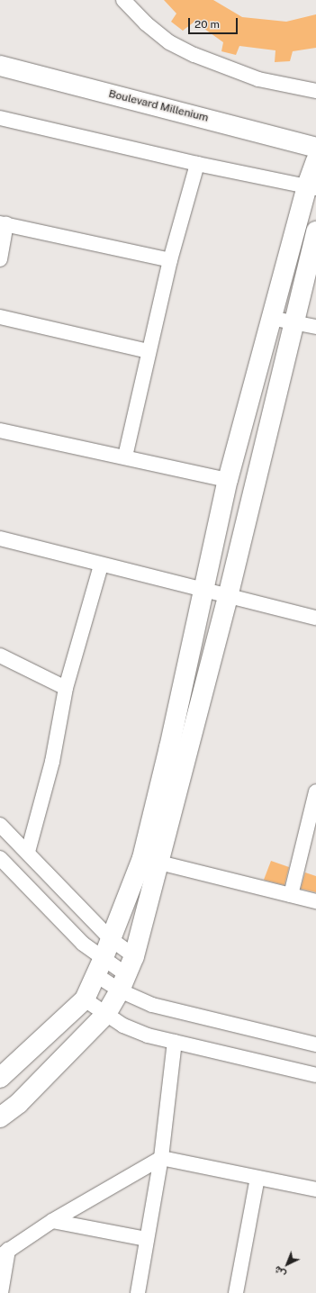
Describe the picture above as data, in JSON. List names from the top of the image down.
{
  "streets": {
    "main road": ["Boulevard Millenium"]
  },
  "scale_bar": "20 m",
  "north": "bottom left"
}
